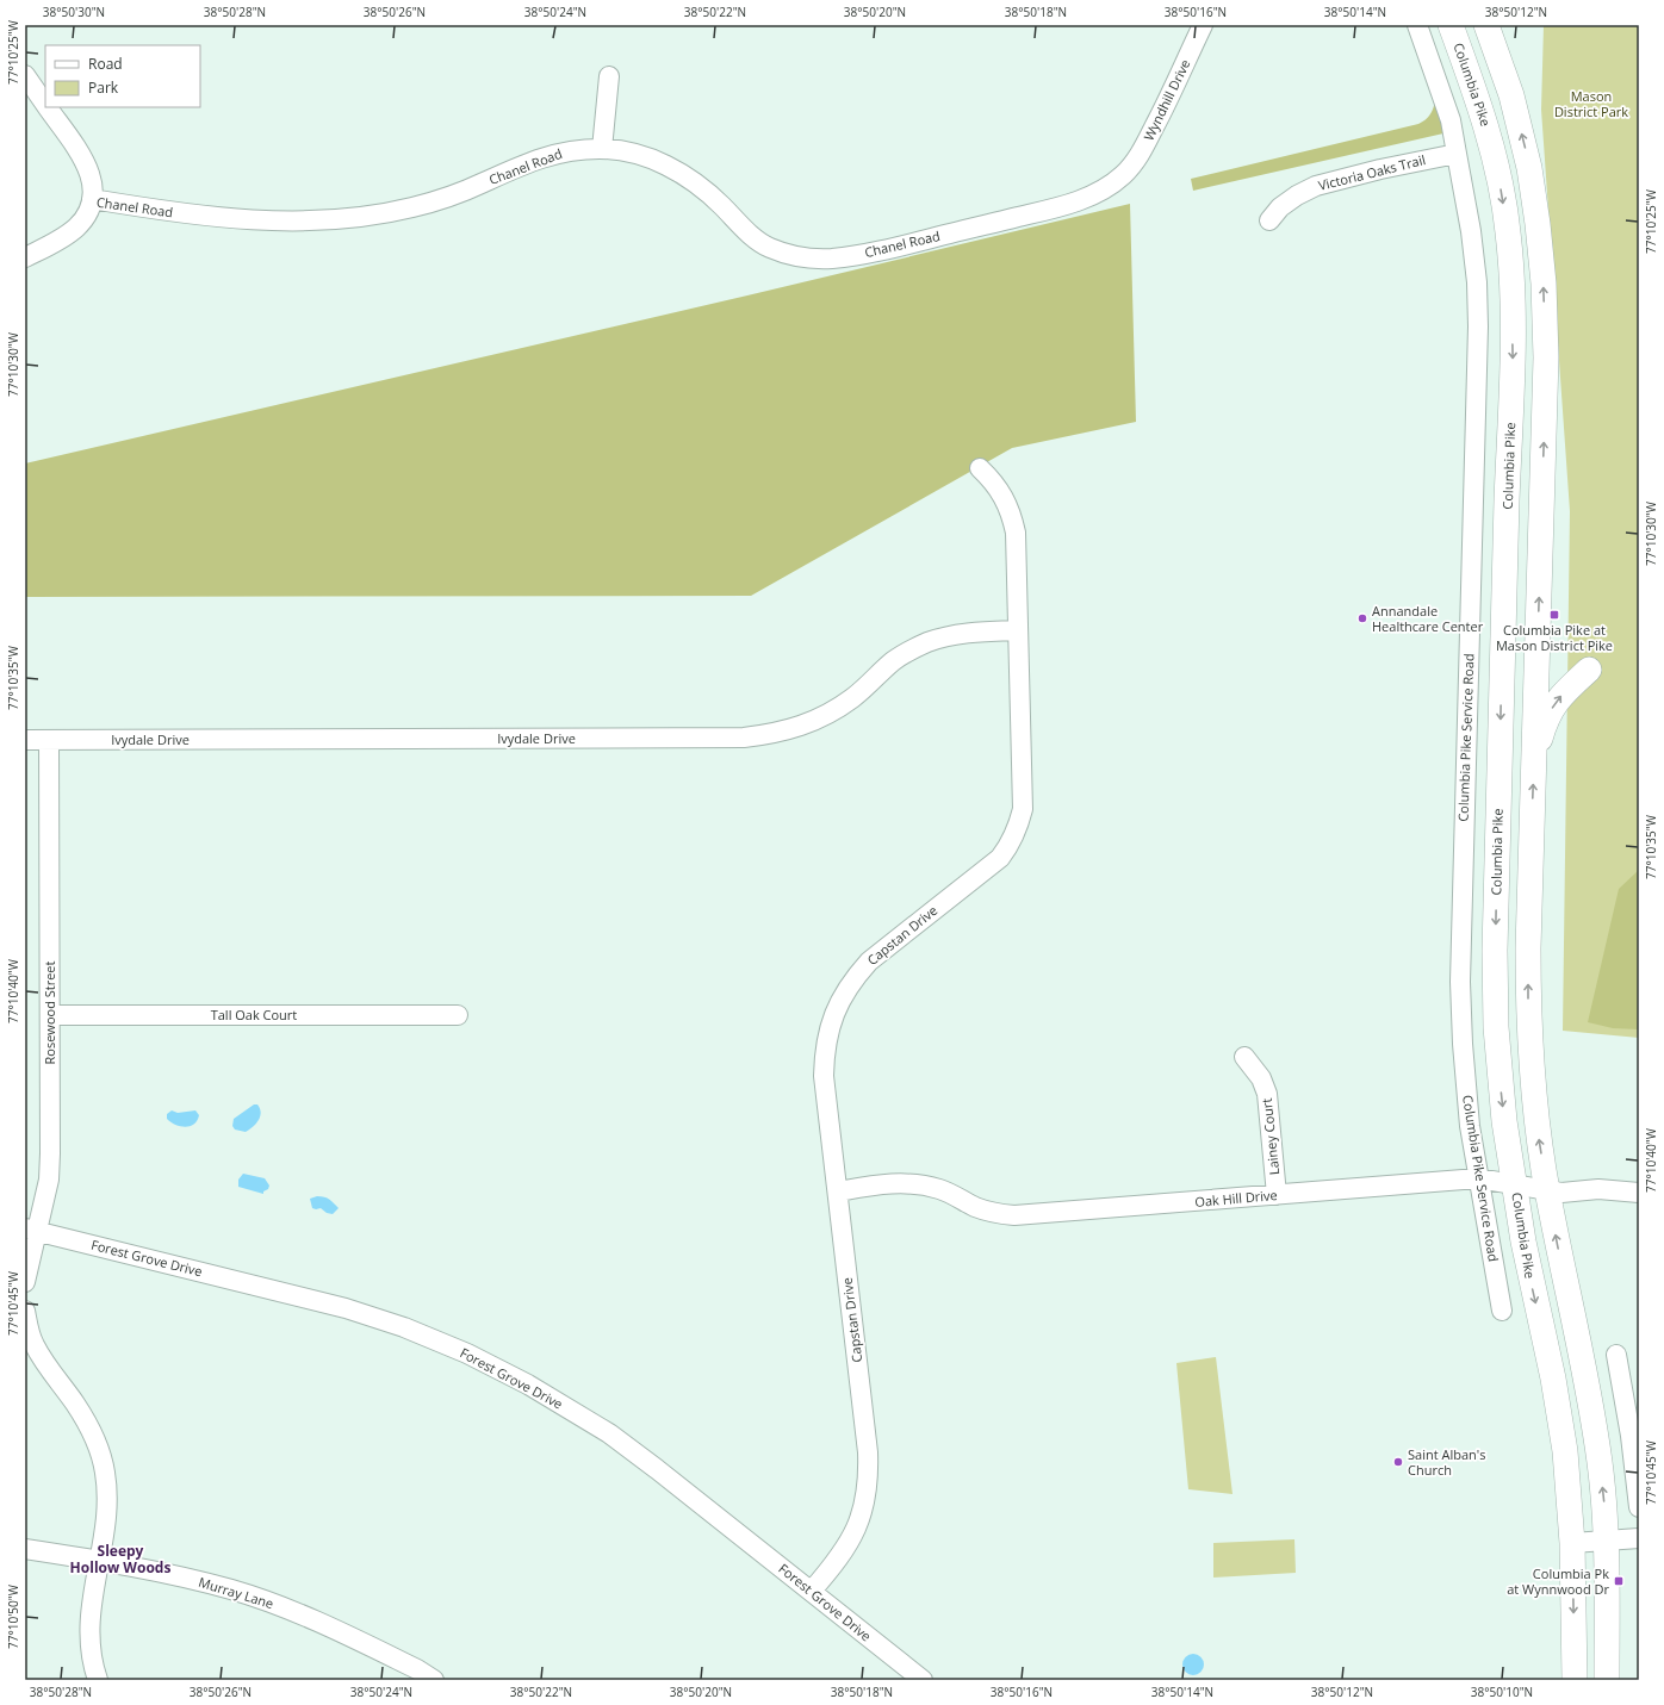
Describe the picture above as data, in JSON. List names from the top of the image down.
{
  "streets": {
    "main road": ["Columbia Pike"],
    "street": [
      "Wyndhill Drive",
      "Chanel Road",
      "Victoria Oaks Trail",
      "Columbia Pike Service Road",
      "Ivydale Drive",
      "Capstan Drive",
      "Rosewood Street",
      "Tall Oak Court",
      "Lainey Court",
      "Oak Hill Drive",
      "Forest Grove Drive",
      "Murray Lane"
    ]
  },
  "crossings": [
    ["Columbia Pike", "Oak Hill Drive"],
    ["Wyndhill Drive", "Chanel Road"],
    ["Victoria Oaks Trail", "Columbia Pike Service Road"],
    ["Columbia Pike Service Road", "Oak Hill Drive"],
    ["Ivydale Drive", "Capstan Drive"],
    ["Ivydale Drive", "Rosewood Street"],
    ["Capstan Drive", "Oak Hill Drive"],
    ["Capstan Drive", "Forest Grove Drive"],
    ["Rosewood Street", "Tall Oak Court"],
    ["Rosewood Street", "Forest Grove Drive"],
    ["Lainey Court", "Oak Hill Drive"]
  ],
  "districts": ["Sleepy Hollow Woods"],
  "parks": ["Mason District Park"],
  "places": {
    "transit": ["Columbia Pike at Mason District Pike", "Columbia Pk at Wynnwood Dr"],
    "other": ["Annandale Healthcare Center", "Saint Alban's Church"]
  },
  "legend": ["Road", "Park"],
  "coordinates": [
    "38°50'30\"N",
    "38°50'28\"N",
    "38°50'26\"N",
    "38°50'24\"N",
    "38°50'22\"N",
    "38°50'20\"N",
    "38°50'18\"N",
    "38°50'16\"N",
    "38°50'14\"N",
    "38°50'12\"N",
    "77°10'25\"W",
    "77°10'30\"W",
    "77°10'35\"W",
    "77°10'40\"W",
    "77°10'45\"W",
    "77°10'50\"W",
    "38°50'10\"N"
  ]
}
